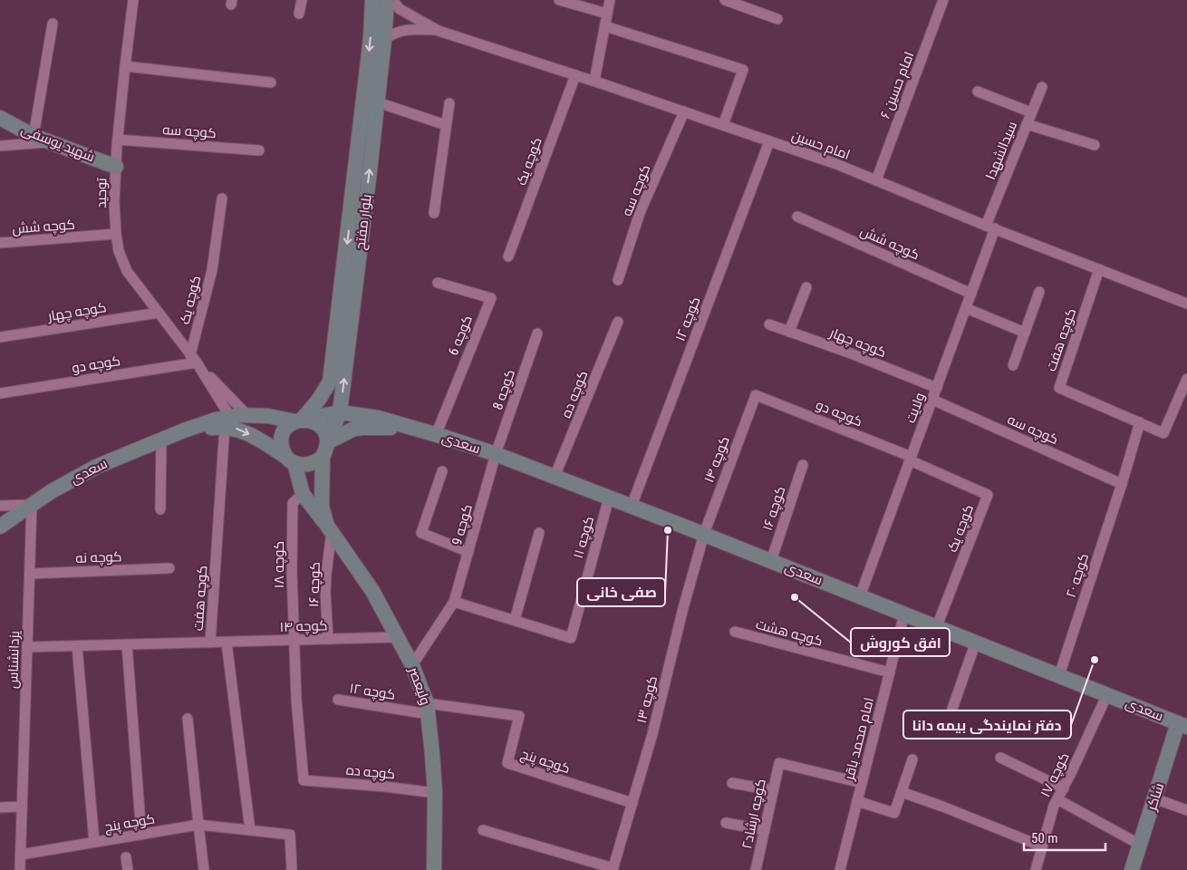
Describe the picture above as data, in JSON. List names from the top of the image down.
{
  "streets": {
    "street": [
      "امام حسین ۶",
      "کوچه سه",
      "شهید یوسفی",
      "امام حسین",
      "سیدالشهدا",
      "کوچه یک",
      "توحید",
      "بلوار مفتح",
      "کوچه شش",
      "کوچه چهار",
      "کوچه ۱۲",
      "کوچه 6",
      "کوچه هفت",
      "کوچه دو",
      "کوچه 8",
      "کوچه ده",
      "ولایت",
      "سعدی",
      "کوچه ۱۴",
      "کوچه ۱۶",
      "کوچه 9",
      "کوچه ۱۱",
      "کوچه نه",
      "کوچه ۱۸",
      "کوچه ۲۰",
      "کوچه هشت",
      "یزدانشناس",
      "ولیعصر",
      "کوچه ۱۳",
      "امام محمد باقر",
      "کوچه پنج",
      "کوچه ۱۷",
      "شاکر",
      "کوچه ارشاد۲"
    ]
  },
  "crossings": [
    ["امام حسین ۶", "امام حسین"],
    ["کوچه سه", "امام حسین"],
    ["کوچه سه", "توحید"],
    ["کوچه سه", "ولایت"],
    ["کوچه سه", "کوچه ۲۰"],
    ["شهید یوسفی", "توحید"],
    ["امام حسین", "سیدالشهدا"],
    ["امام حسین", "کوچه یک"],
    ["امام حسین", "کوچه ۱۲"],
    ["امام حسین", "کوچه هفت"],
    ["امام حسین", "ولایت"],
    ["سیدالشهدا", "ولایت"],
    ["کوچه یک", "توحید"],
    ["کوچه یک", "کوچه دو"],
    ["کوچه یک", "ولایت"],
    ["کوچه یک", "سعدی"],
    ["توحید", "کوچه شش"],
    ["توحید", "کوچه چهار"],
    ["توحید", "کوچه دو"],
    ["بلوار مفتح", "سعدی"],
    ["بلوار مفتح", "ولیعصر"],
    ["کوچه شش", "ولایت"],
    ["کوچه چهار", "ولایت"],
    ["کوچه ۱۲", "سعدی"],
    ["کوچه ۱۲", "ولیعصر"],
    ["کوچه ۱۲", "کوچه پنج"],
    ["کوچه 6", "سعدی"],
    ["کوچه هفت", "سعدی"],
    ["کوچه هفت", "کوچه ۱۴"],
    ["کوچه هفت", "کوچه ۲۰"],
    ["کوچه هفت", "یزدانشناس"],
    ["کوچه دو", "ولایت"],
    ["کوچه دو", "کوچه ۱۴"],
    ["کوچه 8", "سعدی"],
    ["کوچه 8", "کوچه 9"],
    ["کوچه ده", "سعدی"],
    ["کوچه ده", "کوچه ۱۸"],
    ["کوچه ده", "ولیعصر"],
    ["ولایت", "سعدی"],
    ["سعدی", "کوچه ۱۴"],
    ["سعدی", "کوچه ۱۶"],
    ["سعدی", "کوچه 9"],
    ["سعدی", "کوچه ۱۱"],
    ["سعدی", "کوچه ۲۰"],
    ["سعدی", "یزدانشناس"],
    ["سعدی", "ولیعصر"],
    ["سعدی", "کوچه ۱۳"],
    ["سعدی", "امام محمد باقر"],
    ["سعدی", "کوچه ۱۷"],
    ["سعدی", "شاکر"],
    ["کوچه ۱۴", "کوچه ۱۶"],
    ["کوچه ۱۴", "کوچه ۱۸"],
    ["کوچه ۱۴", "ولیعصر"],
    ["کوچه ۱۴", "کوچه ۱۳"],
    ["کوچه ۱۶", "ولیعصر"],
    ["کوچه نه", "یزدانشناس"],
    ["کوچه ۱۸", "ولیعصر"],
    ["کوچه هشت", "امام محمد باقر"],
    ["یزدانشناس", "کوچه پنج"],
    ["ولیعصر", "کوچه پنج"],
    ["کوچه ۱۳", "کوچه پنج"],
    ["امام محمد باقر", "کوچه ارشاد۲"]
  ],
  "places": ["صفی خانی", "افق کوروش", "دفتر نمایندگی بیمه دانا"],
  "scale_bar": "50 m"
}
